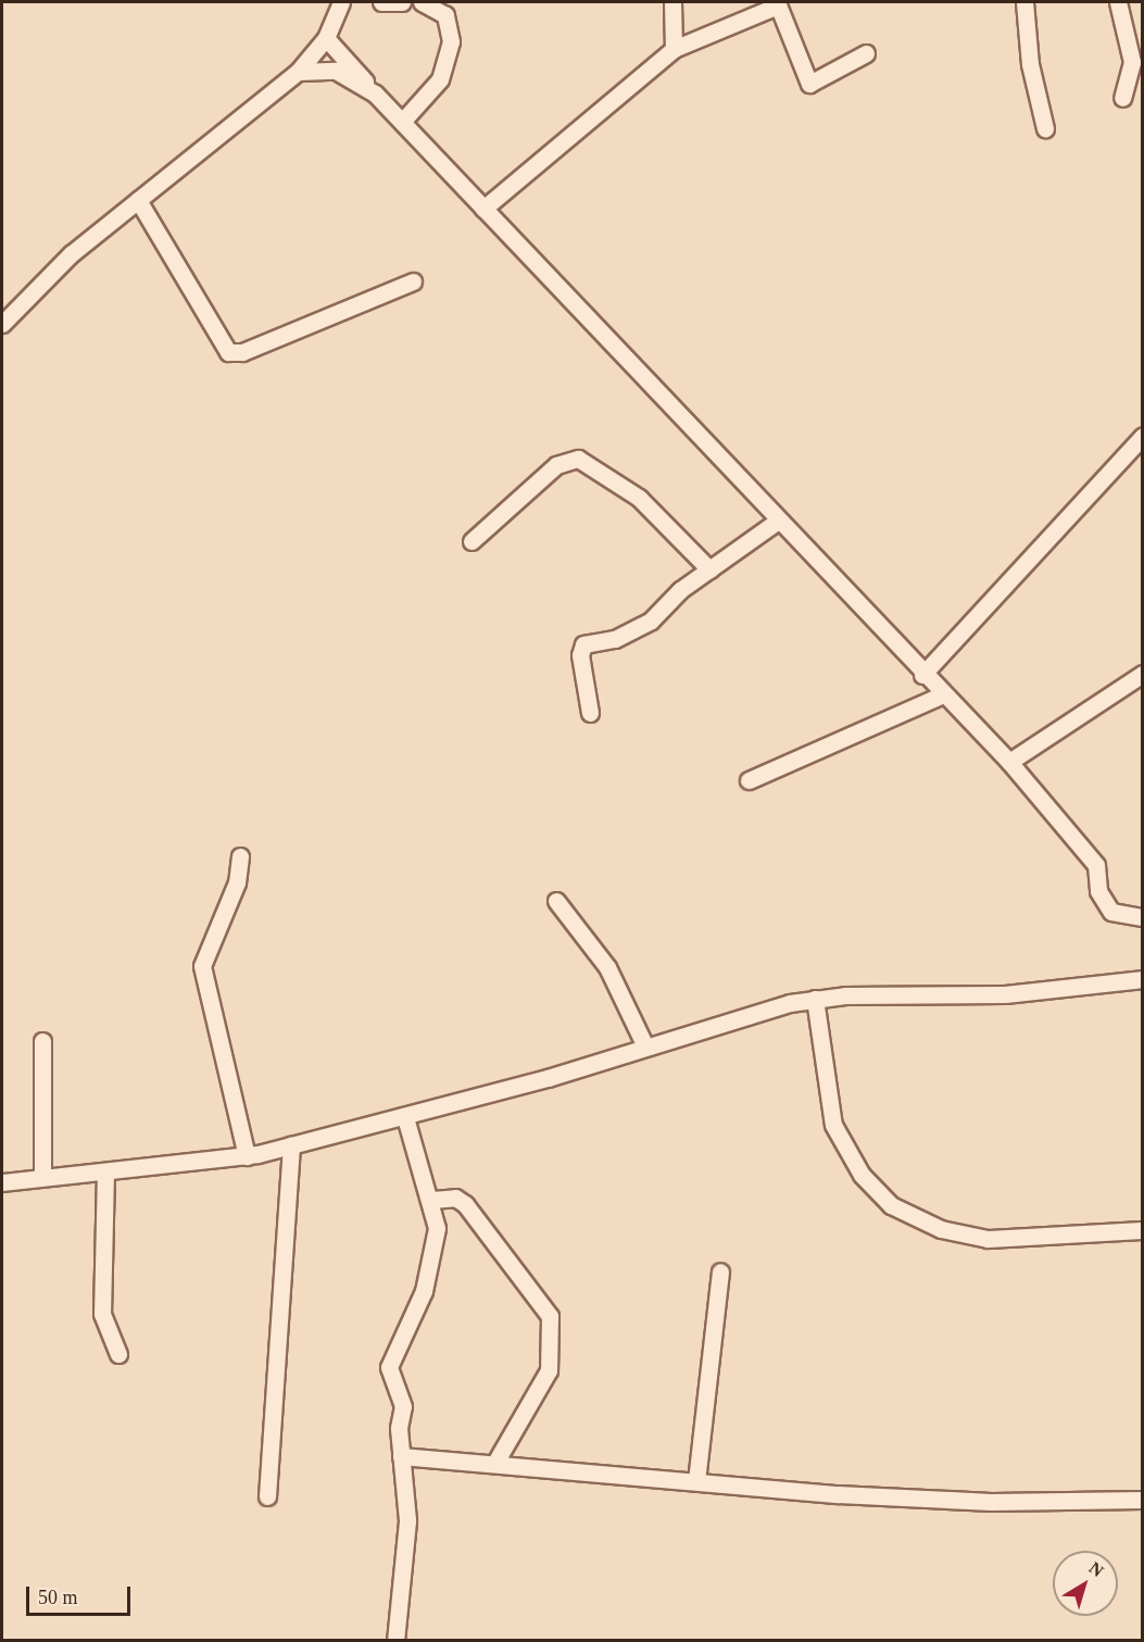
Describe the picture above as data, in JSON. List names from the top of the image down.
{
  "scale_bar": "50 m",
  "north": "top right"
}
